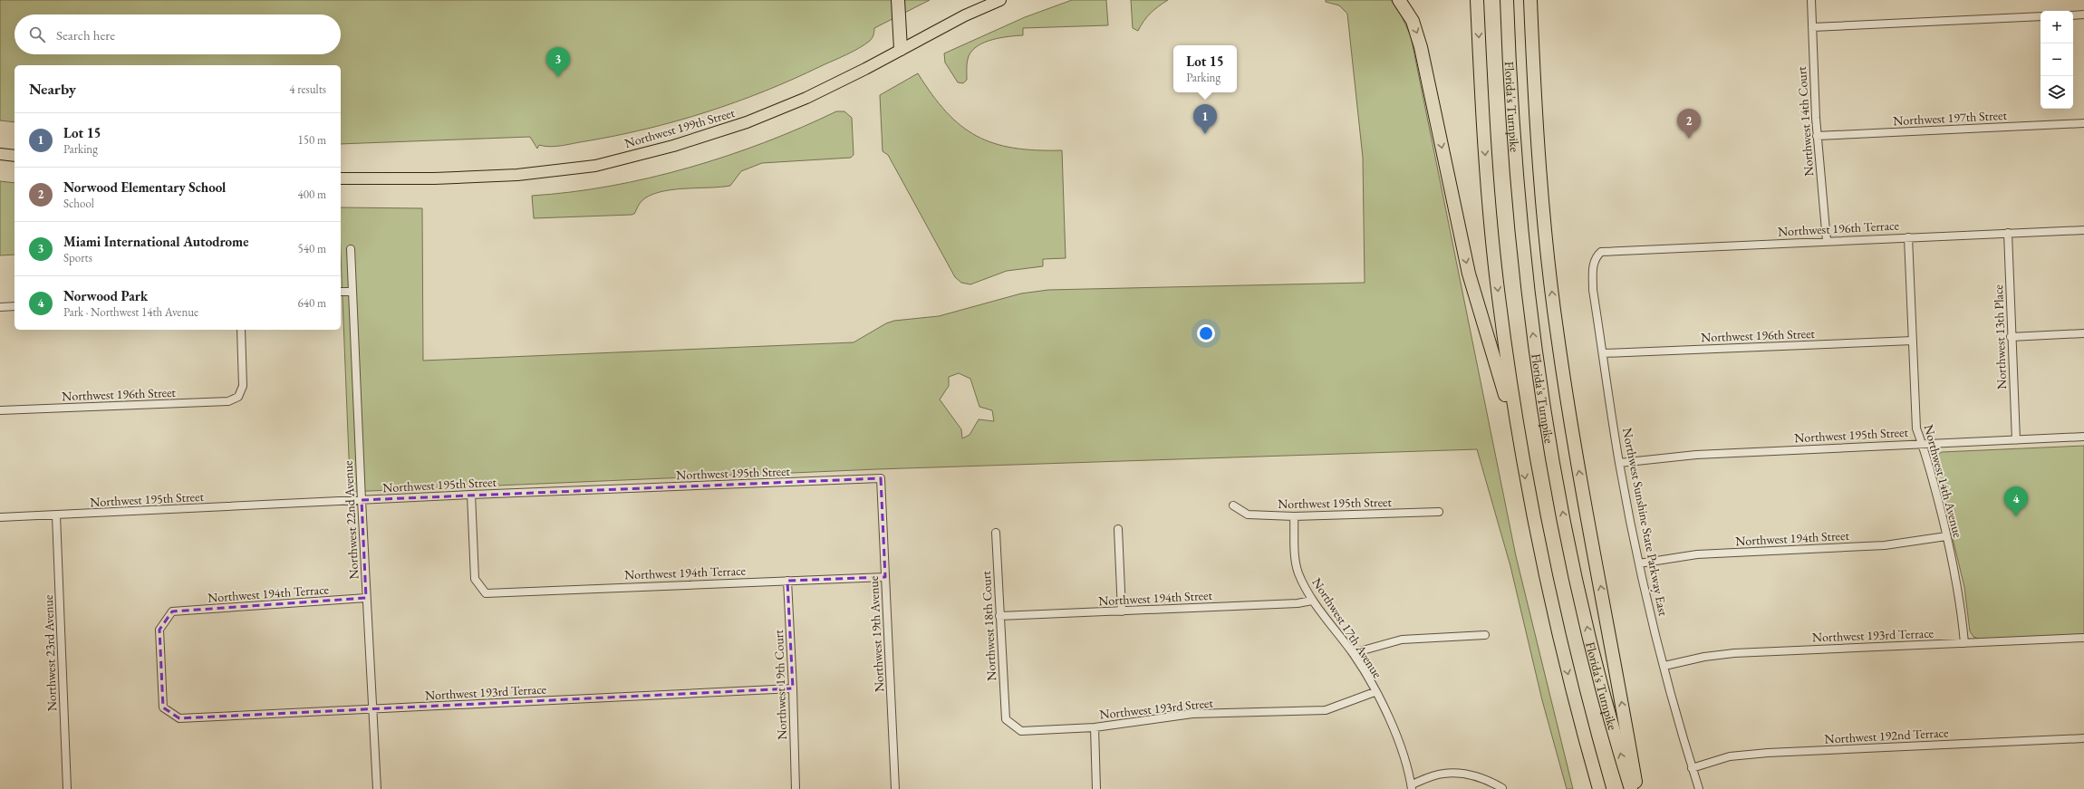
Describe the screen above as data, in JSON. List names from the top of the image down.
{
  "streets": {
    "highway": ["Florida's Turnpike"],
    "main road": ["Northwest 199th Street"],
    "street": [
      "Northwest 197th Street",
      "Northwest 14th Court",
      "Northwest 196th Terrace",
      "Northwest 196th Street",
      "Northwest 13th Place",
      "Northwest 195th Street",
      "Northwest 14th Avenue",
      "Northwest 22nd Avenue",
      "Northwest Sunshine State Parkway East",
      "Northwest 194th Street",
      "Northwest 194th Terrace",
      "Northwest 18th Court",
      "Northwest 17th Avenue",
      "Northwest 19th Avenue",
      "Northwest 193rd Terrace",
      "Northwest 23rd Avenue",
      "Northwest 19th Court",
      "Northwest 193rd Street",
      "Northwest 192nd Terrace"
    ]
  },
  "crossings": [
    ["Northwest 197th Street", "Northwest 14th Court"],
    ["Northwest 14th Court", "Northwest 196th Terrace"],
    ["Northwest 196th Terrace", "Northwest 13th Place"],
    ["Northwest 196th Terrace", "Northwest 14th Avenue"],
    ["Northwest 196th Terrace", "Northwest Sunshine State Parkway East"],
    ["Northwest 196th Street", "Northwest 14th Avenue"],
    ["Northwest 196th Street", "Northwest Sunshine State Parkway East"],
    ["Northwest 13th Place", "Northwest 195th Street"],
    ["Northwest 195th Street", "Northwest 14th Avenue"],
    ["Northwest 195th Street", "Northwest 22nd Avenue"],
    ["Northwest 195th Street", "Northwest Sunshine State Parkway East"],
    ["Northwest 195th Street", "Northwest 194th Terrace"],
    ["Northwest 195th Street", "Northwest 17th Avenue"],
    ["Northwest 195th Street", "Northwest 19th Avenue"],
    ["Northwest 195th Street", "Northwest 23rd Avenue"],
    ["Northwest 14th Avenue", "Northwest 194th Street"],
    ["Northwest 14th Avenue", "Northwest 193rd Terrace"],
    ["Northwest 22nd Avenue", "Northwest 194th Terrace"],
    ["Northwest 22nd Avenue", "Northwest 193rd Terrace"],
    ["Northwest Sunshine State Parkway East", "Northwest 194th Street"],
    ["Northwest Sunshine State Parkway East", "Northwest 193rd Terrace"],
    ["Northwest Sunshine State Parkway East", "Northwest 192nd Terrace"],
    ["Northwest 194th Street", "Northwest 18th Court"],
    ["Northwest 194th Street", "Northwest 17th Avenue"],
    ["Northwest 194th Terrace", "Northwest 19th Avenue"],
    ["Northwest 194th Terrace", "Northwest 193rd Terrace"],
    ["Northwest 194th Terrace", "Northwest 19th Court"],
    ["Northwest 18th Court", "Northwest 193rd Street"],
    ["Northwest 17th Avenue", "Northwest 193rd Street"],
    ["Northwest 193rd Terrace", "Northwest 19th Court"]
  ],
  "page": {
    "map_buttons": ["+", "−"],
    "search": "Search here",
    "popup": ["Lot 15", "Parking"],
    "pins": [
      "3",
      "1",
      "2",
      "4"
    ],
    "heading": ["Nearby", "4 results"],
    "list": [
      {
        "mark": "1",
        "name": "Lot 15",
        "note": "Parking",
        "value": "150 m"
      },
      {
        "mark": "2",
        "name": "Norwood Elementary School",
        "note": "School",
        "value": "400 m"
      },
      {
        "mark": "3",
        "name": "Miami International Autodrome",
        "note": "Sports",
        "value": "540 m"
      },
      {
        "mark": "4",
        "name": "Norwood Park",
        "note": "Park · Northwest 14th Avenue",
        "value": "640 m"
      }
    ]
  }
}
